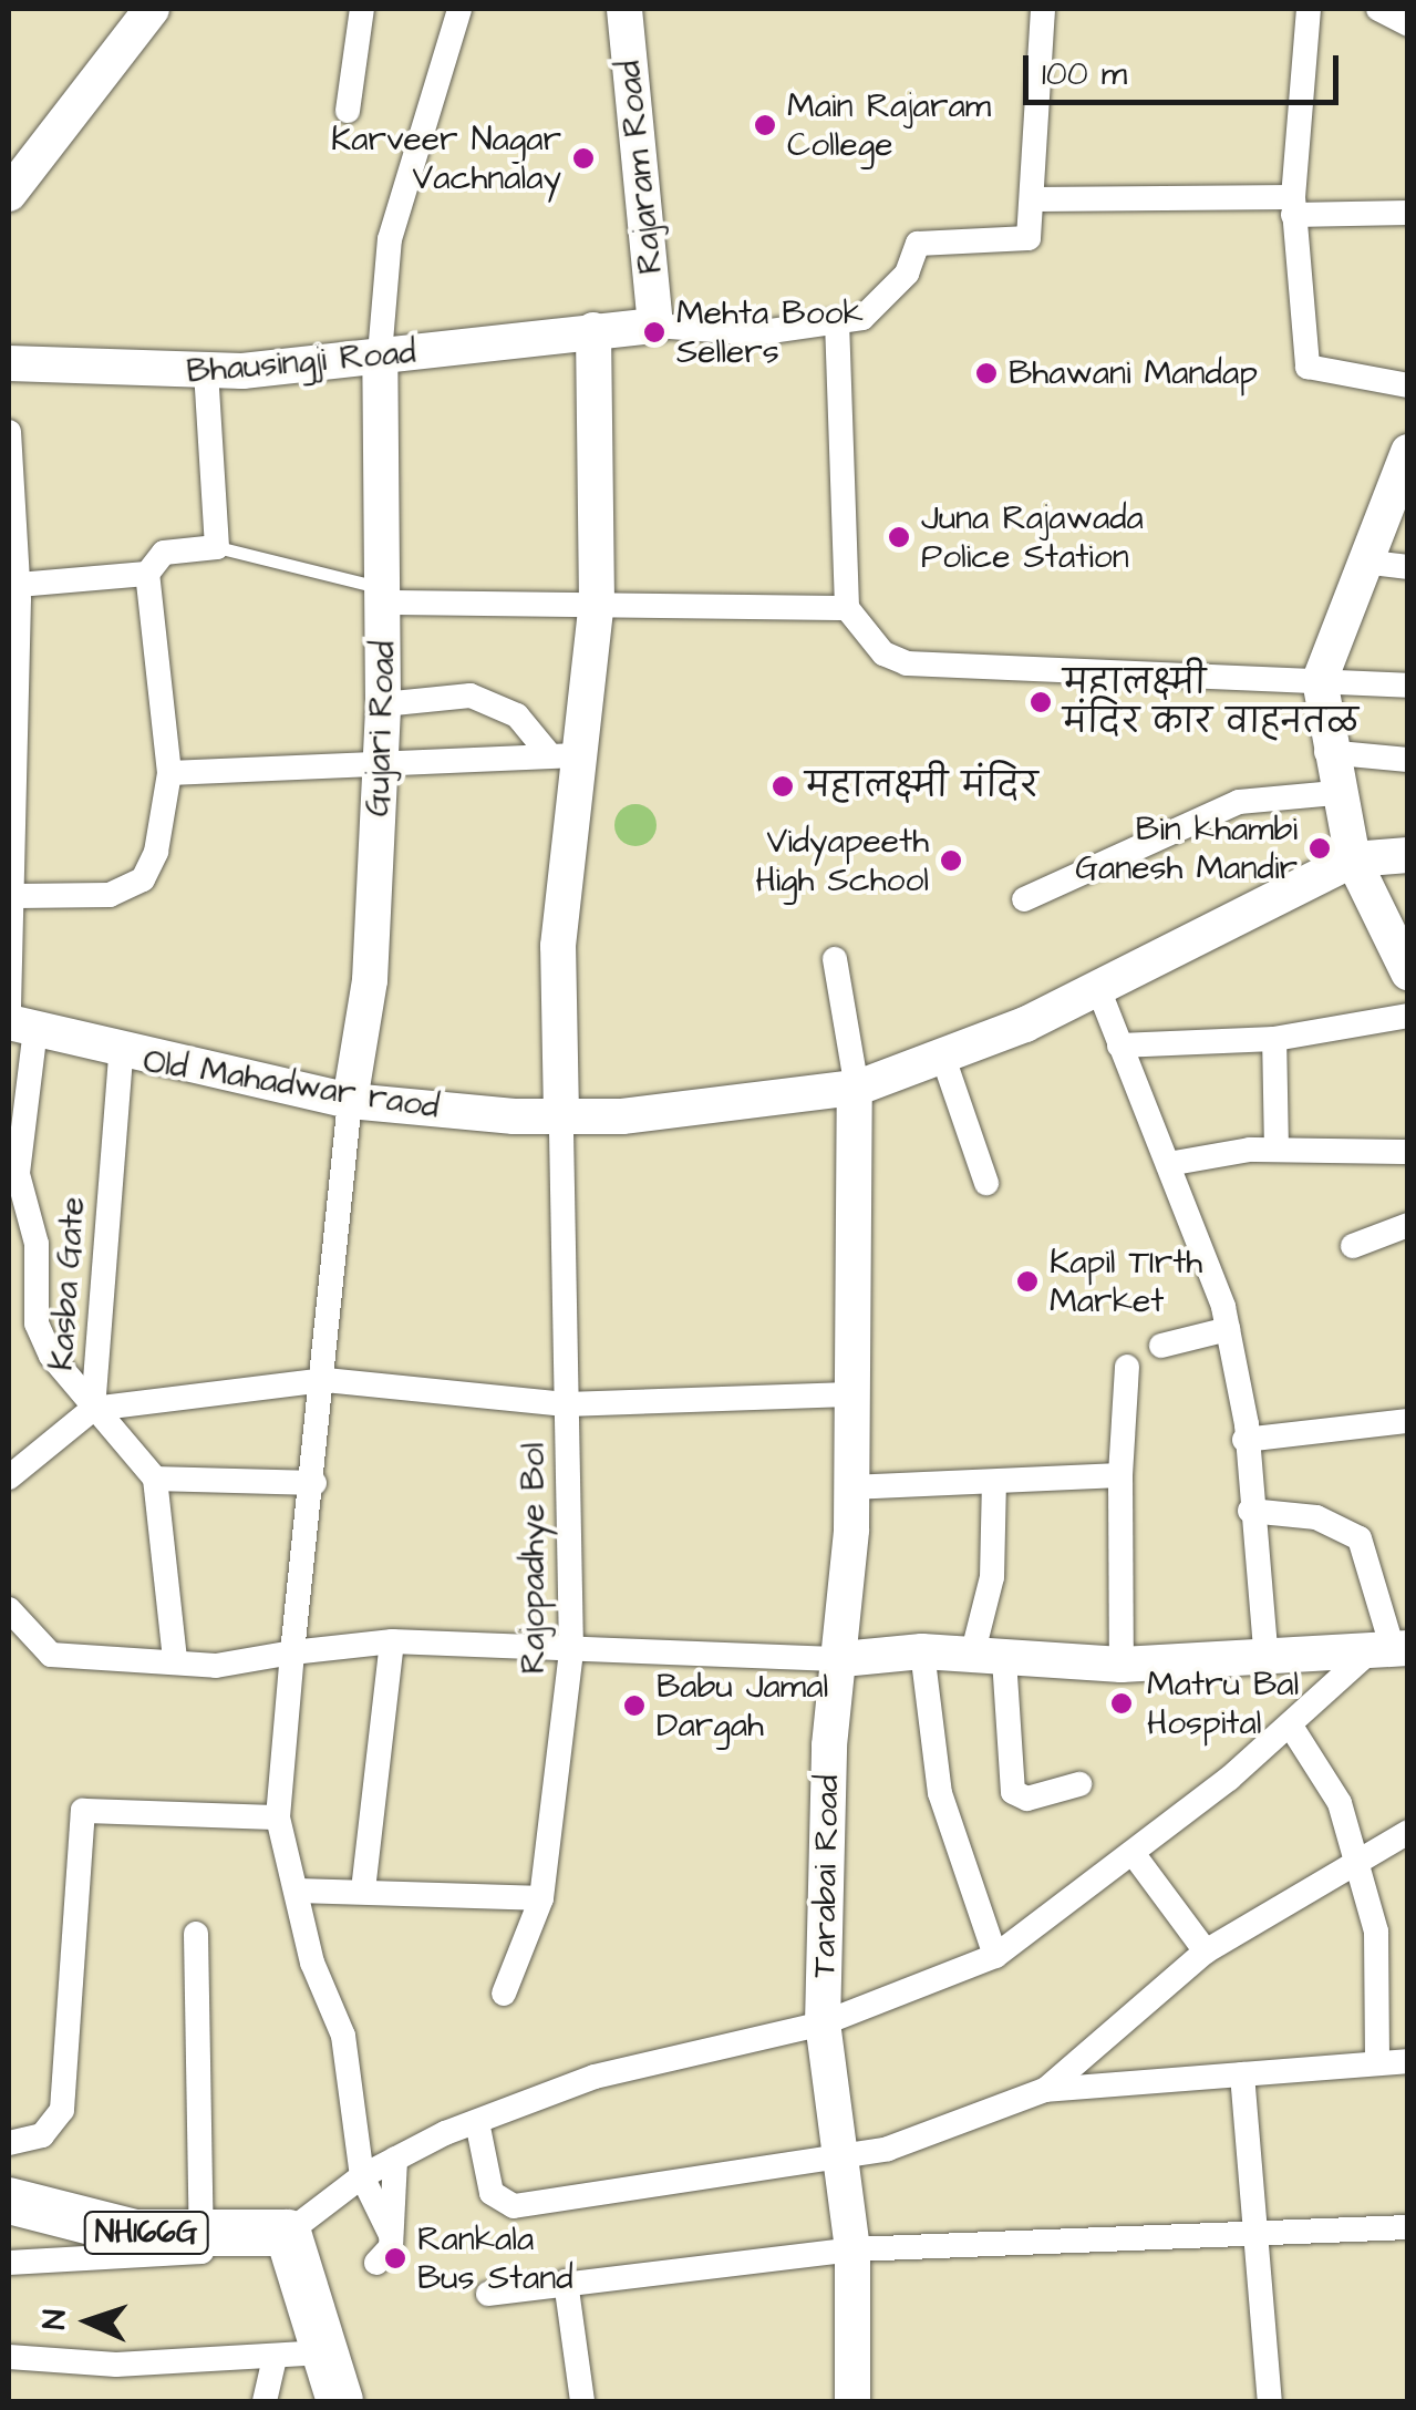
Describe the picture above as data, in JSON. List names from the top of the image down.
{
  "streets": {
    "highway": ["NH166G"],
    "street": [
      "Rajaram Road",
      "Bhausingji Road",
      "Gujari Road",
      "Old Mahadwar raod",
      "Kasba Gate",
      "Rajopadhye Bol",
      "Tarabai Road"
    ]
  },
  "crossings": [
    ["Rajaram Road", "Bhausingji Road"],
    ["Bhausingji Road", "Gujari Road"],
    ["Gujari Road", "Old Mahadwar raod"],
    ["Old Mahadwar raod", "Kasba Gate"],
    ["Old Mahadwar raod", "Rajopadhye Bol"],
    ["Old Mahadwar raod", "Tarabai Road"]
  ],
  "places": [
    "Main Rajaram College",
    "Karveer Nagar Vachnalay",
    "Mehta Book Sellers",
    "Bhawani Mandap",
    "Juna Rajawada Police Station",
    "महालक्ष्मी मंदिर कार वाहनतळ",
    "महालक्ष्मी मंदिर",
    "Bin khambi Ganesh Mandir",
    "Vidyapeeth High School",
    "Kapil TIrth Market",
    "Matru Bal Hospital",
    "Babu Jamal Dargah",
    "Rankala Bus Stand"
  ],
  "scale_bar": "100 m",
  "north": "left"
}
